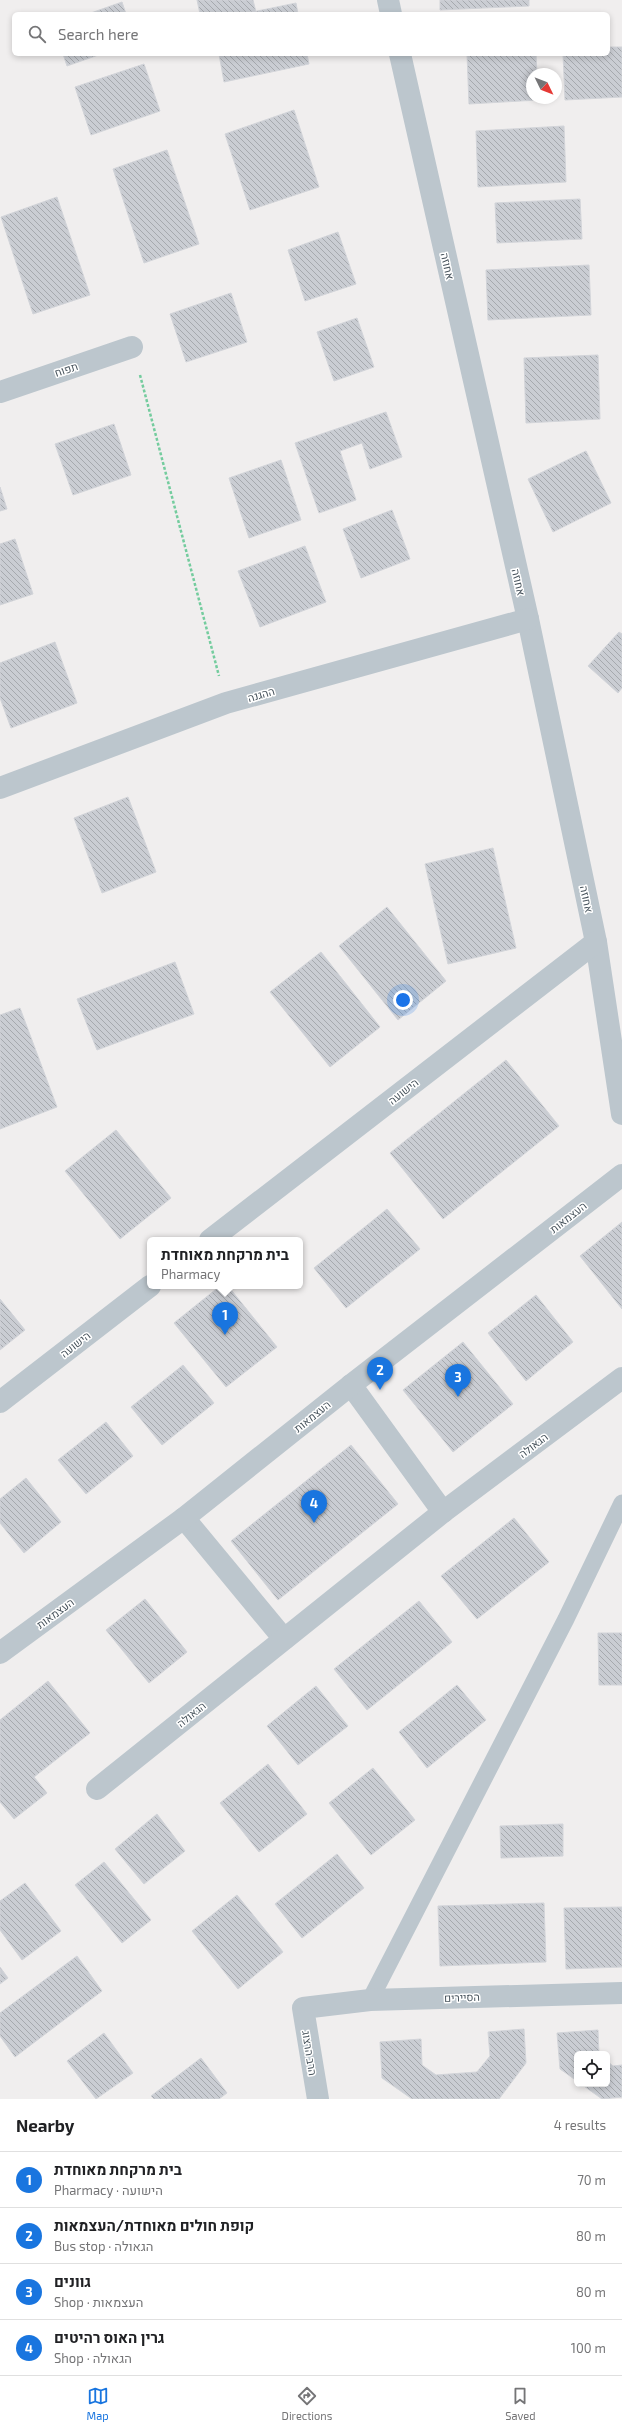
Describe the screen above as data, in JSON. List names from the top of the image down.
{
  "streets": {
    "street": [
      "אחוזה",
      "תפוח",
      "ההגנה",
      "הישועה",
      "העצמאות",
      "הגאולה",
      "הסיירים",
      "הרב הרצוג"
    ]
  },
  "crossings": [
    ["אחוזה", "ההגנה"],
    ["אחוזה", "הישועה"],
    ["הסיירים", "הרב הרצוג"]
  ],
  "north": "bottom right",
  "page": {
    "search": "Search here",
    "popup": ["בית מרקחת מאוחדת", "Pharmacy"],
    "pins": [
      "1",
      "2",
      "3",
      "4"
    ],
    "heading": ["Nearby", "4 results"],
    "list": [
      {
        "mark": "1",
        "name": "בית מרקחת מאוחדת",
        "note": "Pharmacy · הישועה",
        "value": "70 m"
      },
      {
        "mark": "2",
        "name": "קופת חולים מאוחדת/העצמאות",
        "note": "Bus stop · הגאולה",
        "value": "80 m"
      },
      {
        "mark": "3",
        "name": "גוונים",
        "note": "Shop · העצמאות",
        "value": "80 m"
      },
      {
        "mark": "4",
        "name": "גרין האוס רהיטים",
        "note": "Shop · הגאולה",
        "value": "100 m"
      }
    ],
    "nav": ["Map", "Directions", "Saved"]
  }
}
